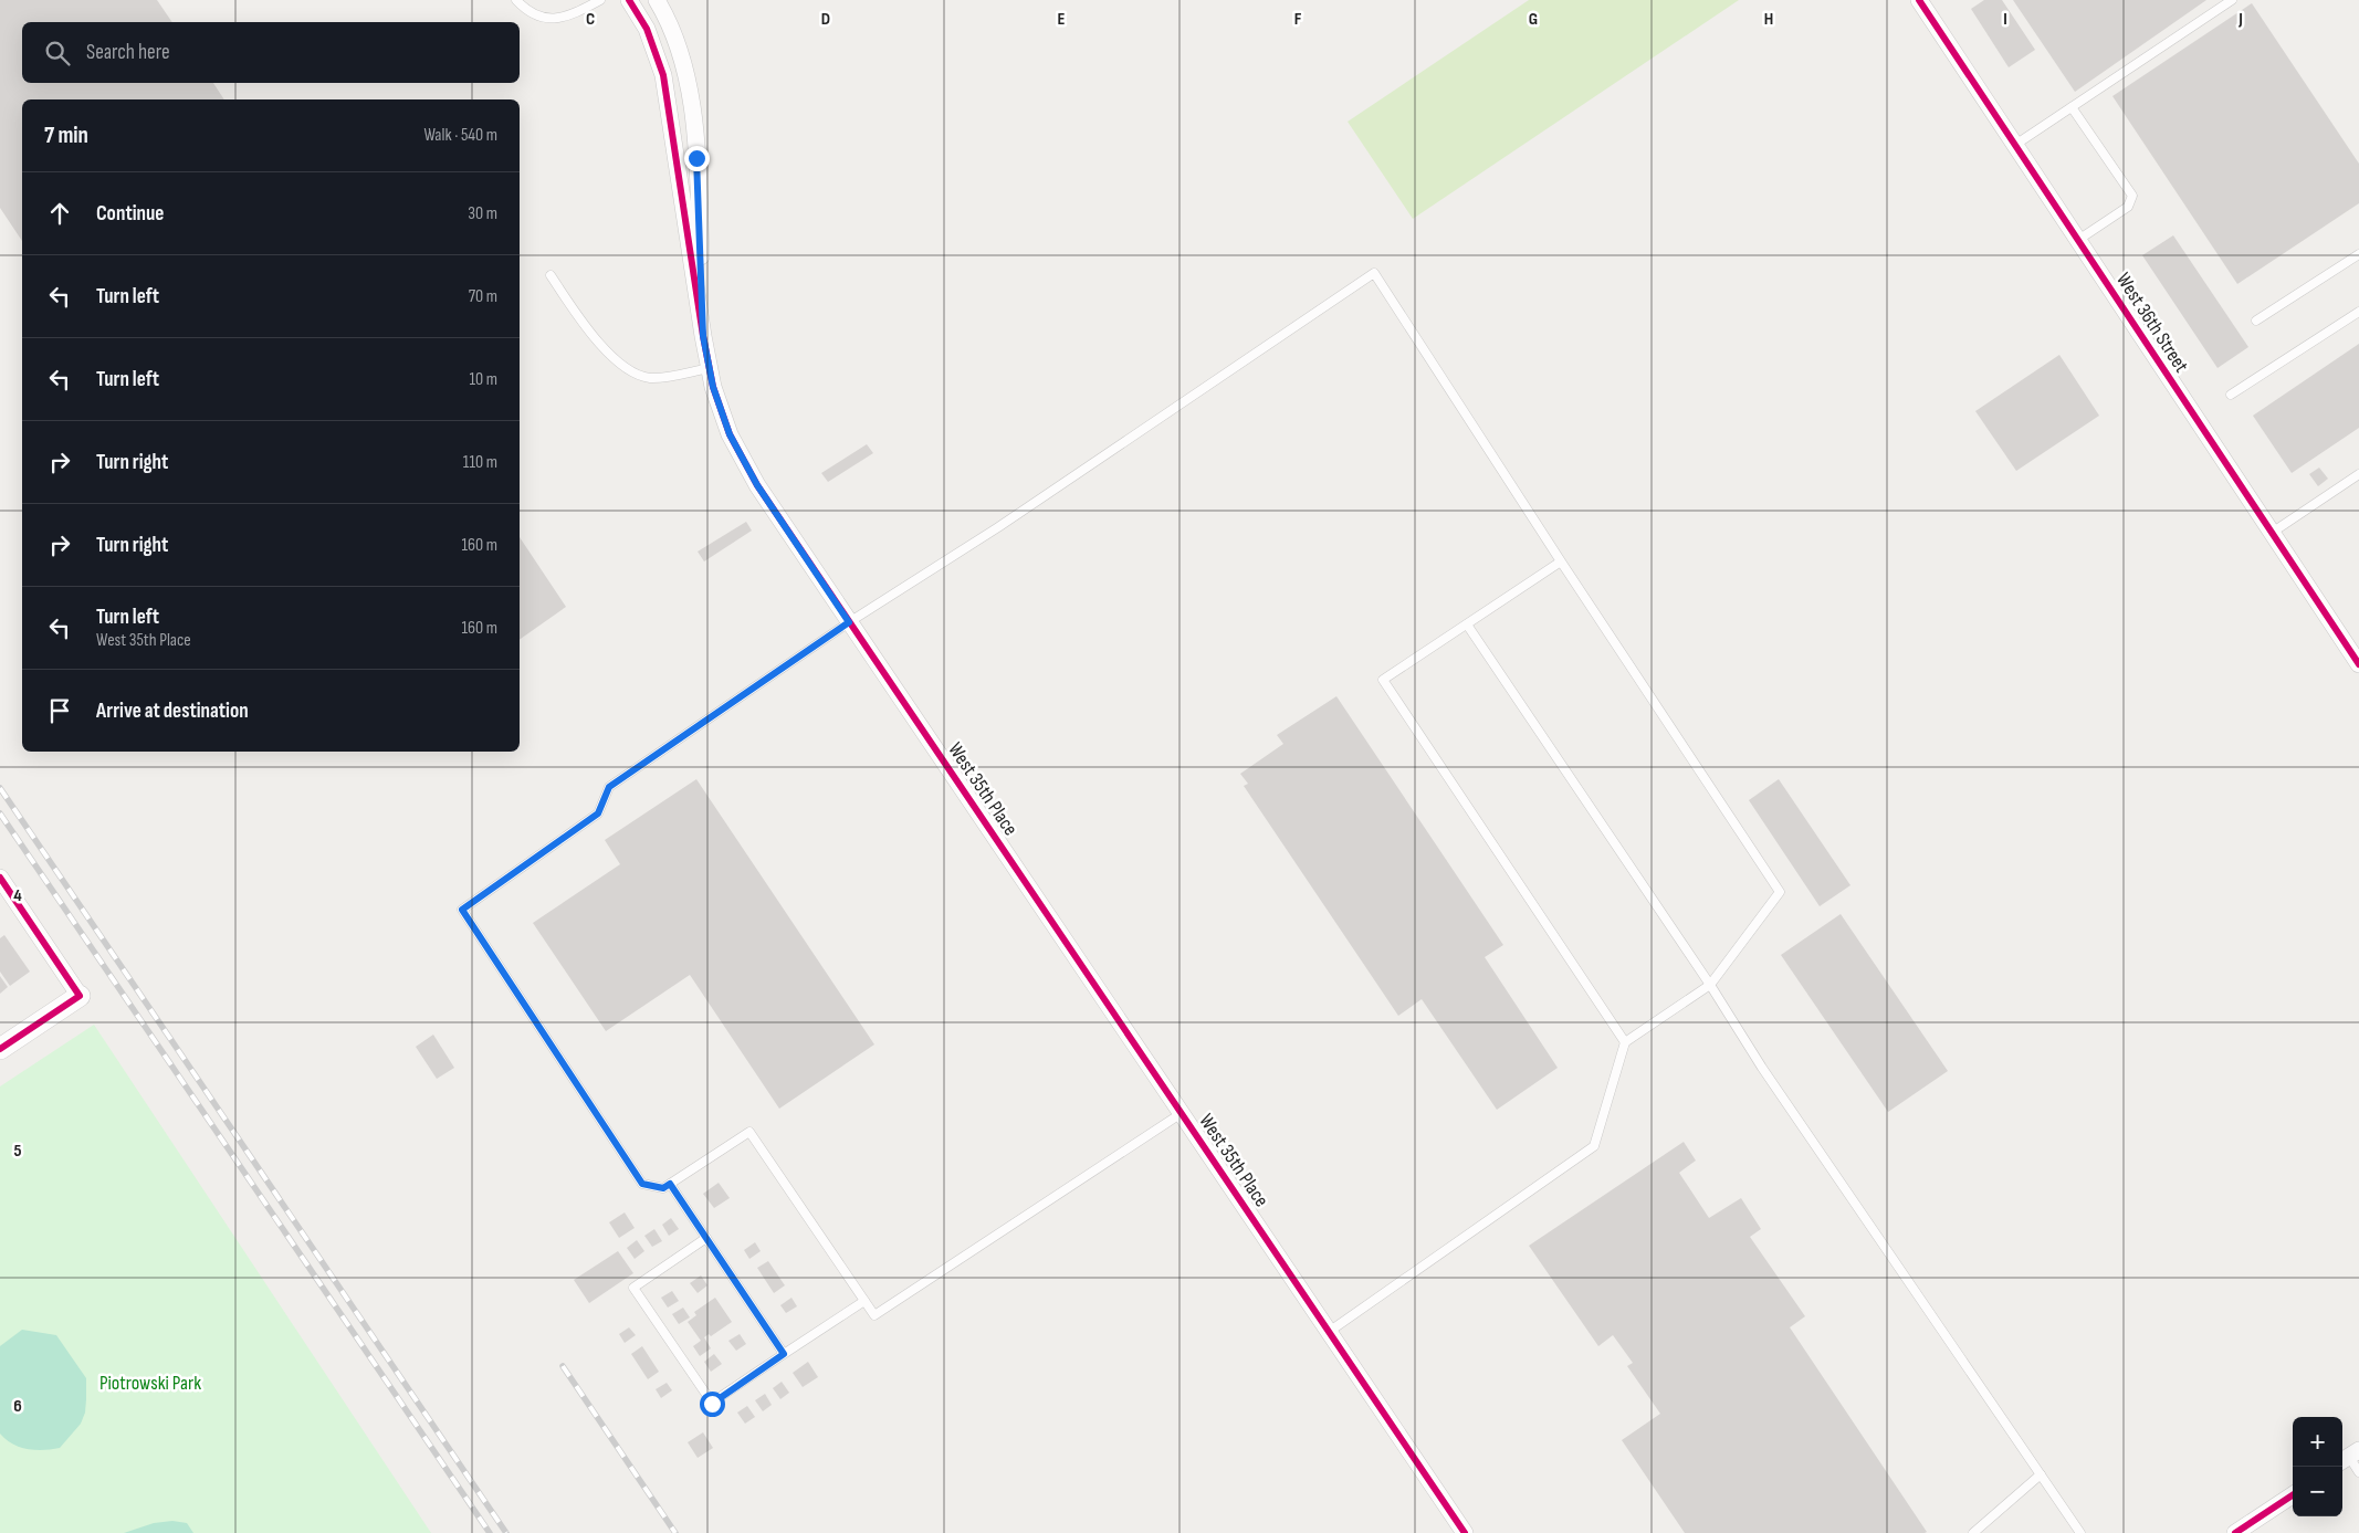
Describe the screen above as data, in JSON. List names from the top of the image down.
{
  "streets": {
    "street": ["West 36th Street", "West 35th Place"]
  },
  "parks": ["Piotrowski Park"],
  "page": {
    "search": "Search here",
    "heading": ["7 min", "Walk · 540 m"],
    "list": [
      ["Continue", "30 m"],
      ["Turn left", "70 m"],
      ["Turn left", "10 m"],
      ["Turn right", "110 m"],
      ["Turn right", "160 m"],
      ["Turn left", "West 35th Place", "160 m"],
      "Arrive at destination"
    ],
    "map_buttons": ["+", "−"]
  },
  "grid": {
    "columns": [
      "C",
      "D",
      "E",
      "F",
      "G",
      "H",
      "I",
      "J"
    ],
    "rows": ["4", "5", "6"]
  }
}
